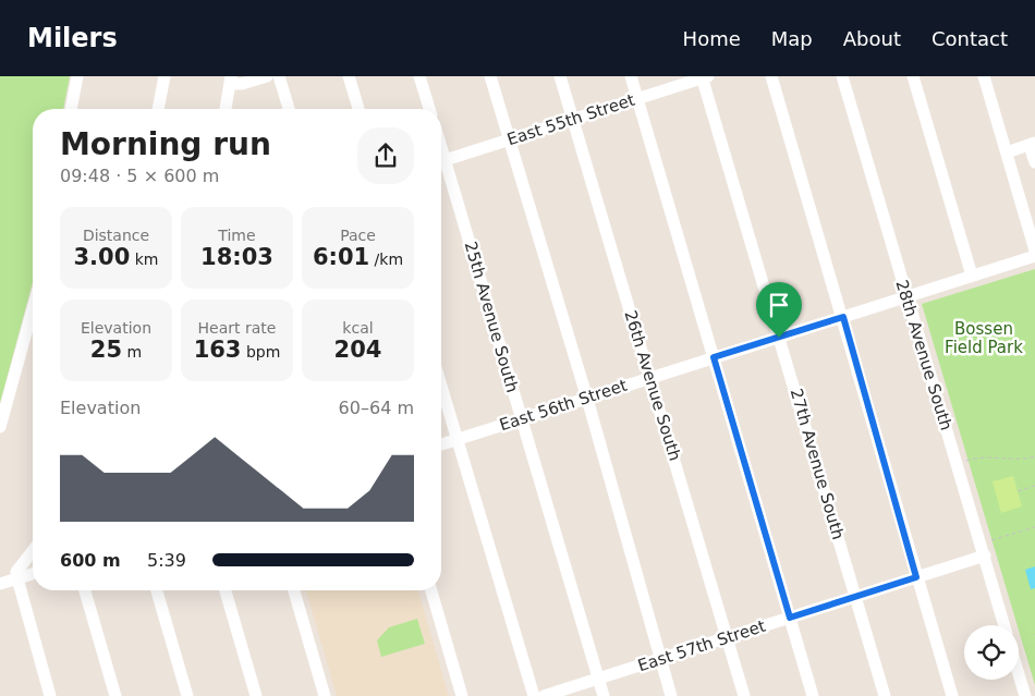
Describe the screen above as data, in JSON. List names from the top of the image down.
{
  "streets": {
    "street": [
      "East 55th Street",
      "25th Avenue South",
      "28th Avenue South",
      "26th Avenue South",
      "East 56th Street",
      "27th Avenue South",
      "East 57th Street"
    ]
  },
  "crossings": [
    ["East 55th Street", "26th Avenue South"],
    ["East 55th Street", "27th Avenue South"],
    ["25th Avenue South", "East 56th Street"],
    ["25th Avenue South", "East 57th Street"],
    ["28th Avenue South", "East 56th Street"],
    ["28th Avenue South", "East 57th Street"],
    ["26th Avenue South", "East 56th Street"],
    ["26th Avenue South", "East 57th Street"],
    ["East 56th Street", "27th Avenue South"],
    ["27th Avenue South", "East 57th Street"]
  ],
  "parks": ["Bossen Field Park"],
  "page": {
    "header": "Milers",
    "nav": [
      "Home",
      "Map",
      "About",
      "Contact"
    ],
    "heading": ["Morning run", "09:48 · 5 × 600 m"],
    "stats": [
      ["Distance", "3.00 km"],
      ["Time", "18:03"],
      ["Pace", "6:01 /km"],
      ["Elevation", "25 m"],
      ["Heart rate", "163 bpm"],
      ["kcal", "204"]
    ],
    "chart": ["Elevation", "60–64 m"],
    "list": [
      {
        "name": "600 m",
        "note": "5:39"
      }
    ]
  }
}
